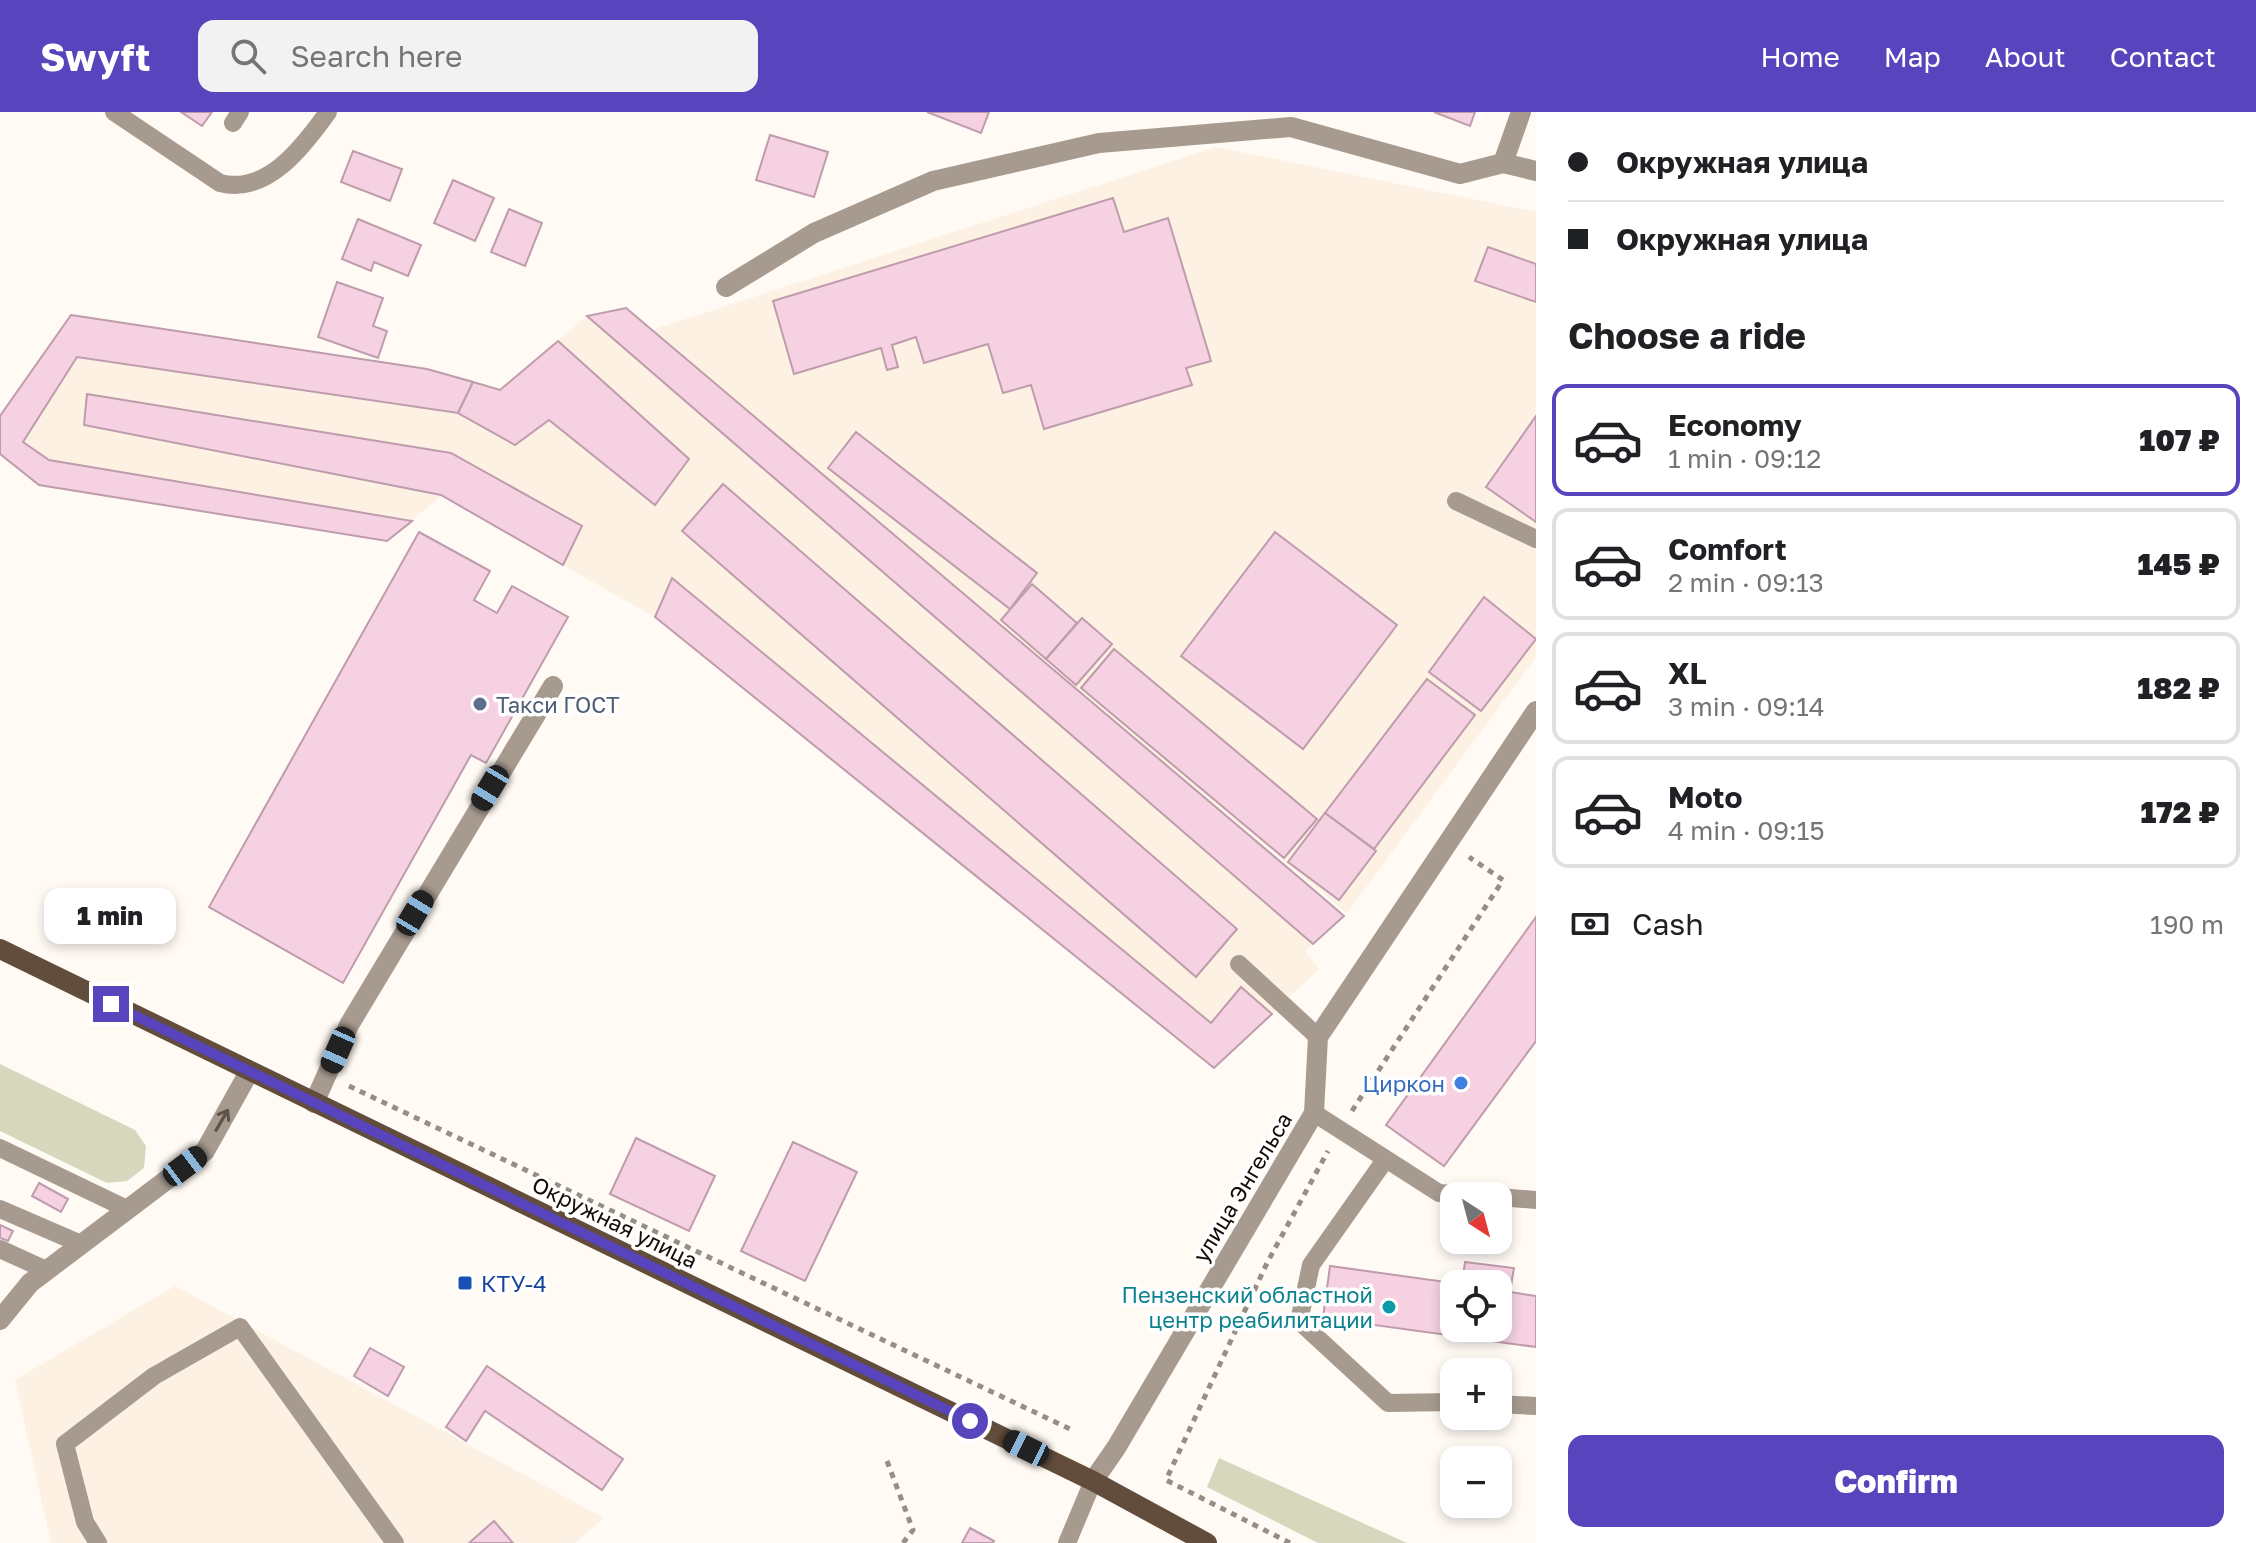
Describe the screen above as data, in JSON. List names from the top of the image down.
{
  "streets": {
    "main road": ["Окружная улица"],
    "street": ["улица Энгельса"]
  },
  "crossings": [
    ["улица Энгельса", "Окружная улица"]
  ],
  "places": {
    "other": ["Такси ГОСТ", "Циркон", "Пензенский областной центр реабилитации"],
    "transit": ["КТУ-4"]
  },
  "north": "bottom right",
  "page": {
    "header": "Swyft",
    "search": "Search here",
    "nav": [
      "Home",
      "Map",
      "About",
      "Contact"
    ],
    "banner": ["Окружная улица", "Окружная улица"],
    "heading": "Choose a ride",
    "list": [
      {
        "name": "Economy",
        "note": "1 min · 09:12",
        "value": "107 ₽"
      },
      {
        "name": "Comfort",
        "note": "2 min · 09:13",
        "value": "145 ₽"
      },
      {
        "name": "XL",
        "note": "3 min · 09:14",
        "value": "182 ₽"
      },
      {
        "name": "Moto",
        "note": "4 min · 09:15",
        "value": "172 ₽"
      }
    ],
    "pay": ["Cash", "190 m"],
    "bubble": "1 min",
    "map_buttons": ["+", "−"],
    "buttons": "Confirm"
  }
}
